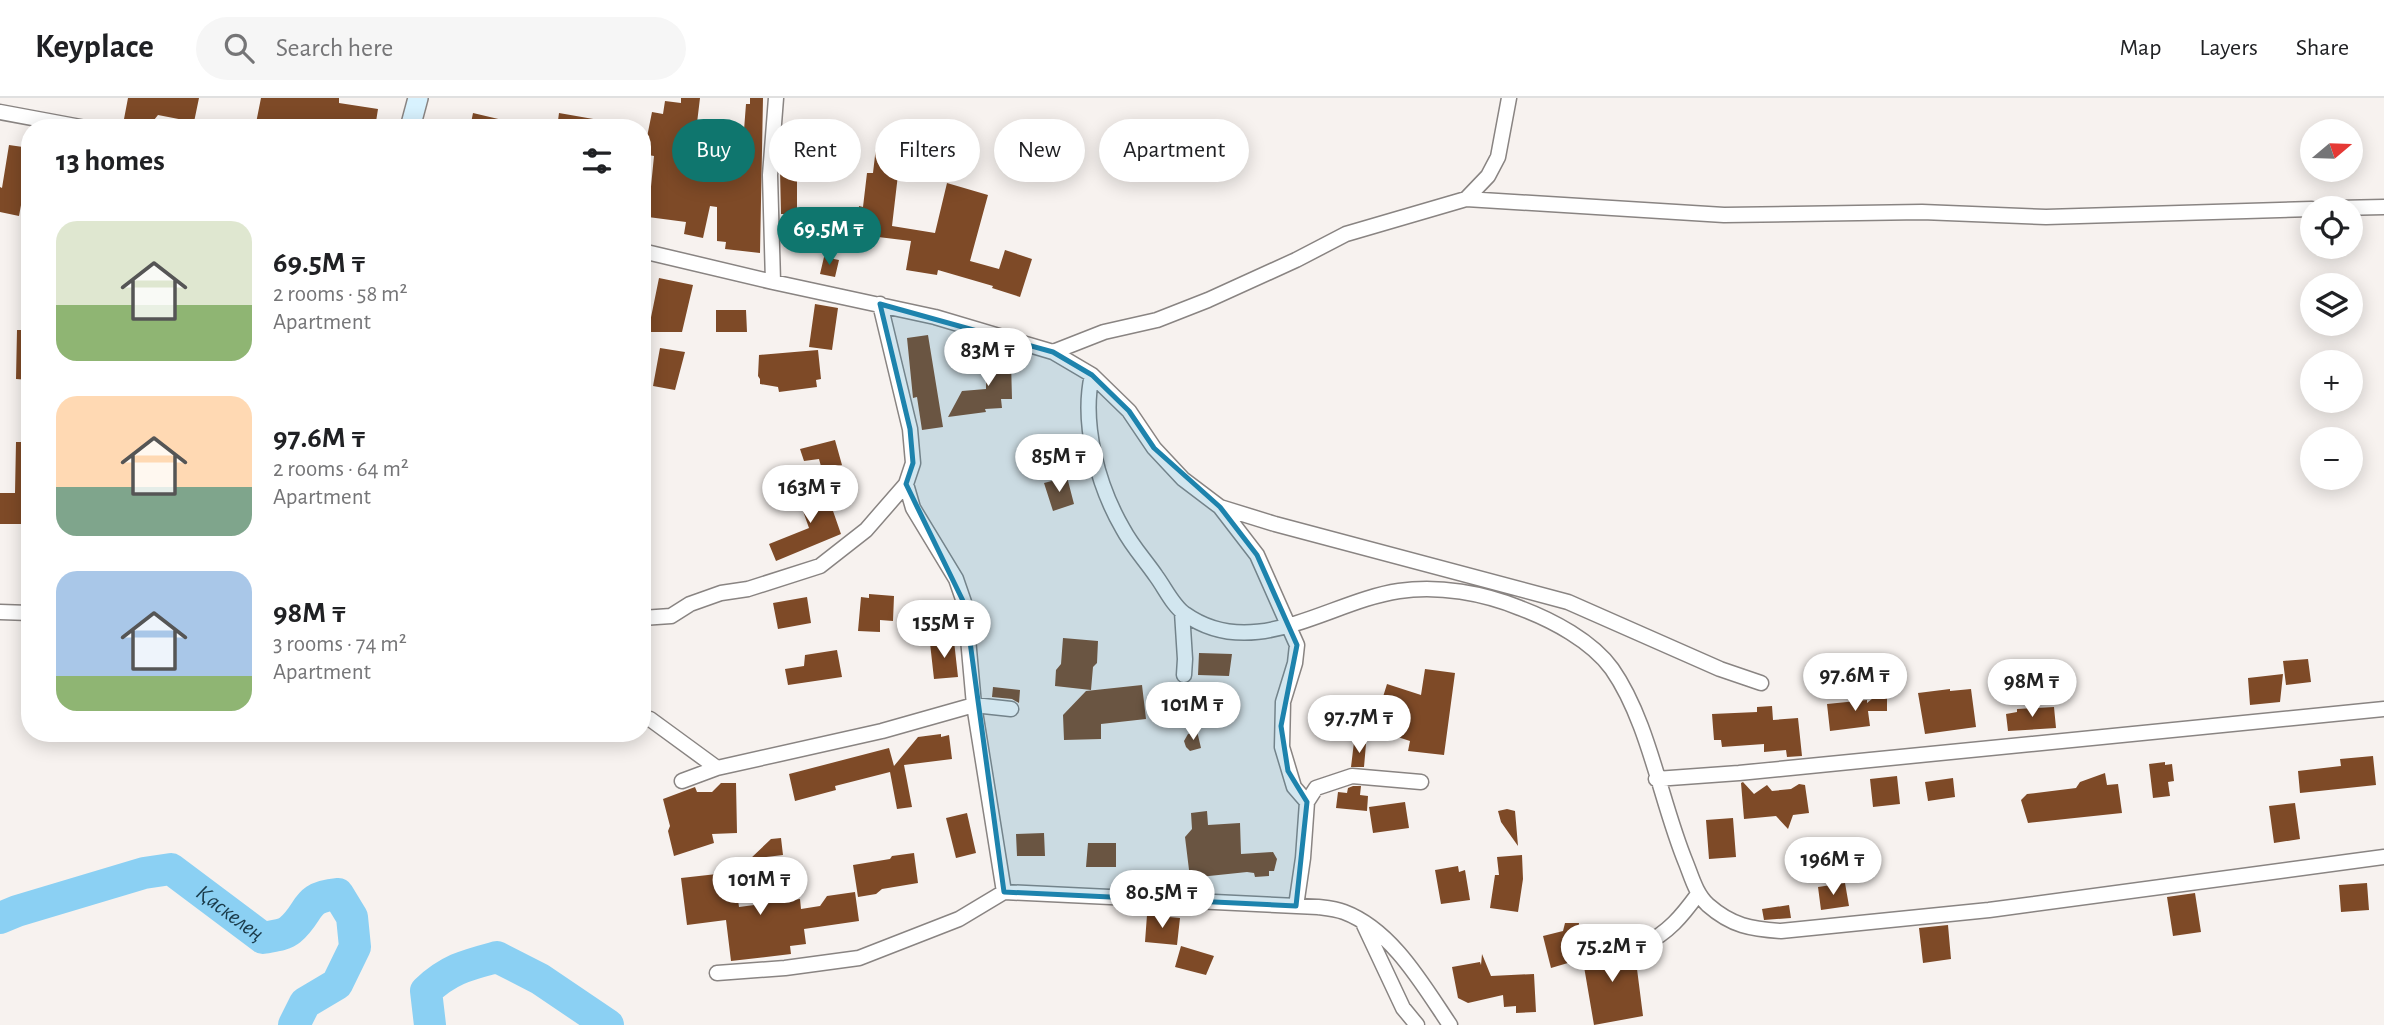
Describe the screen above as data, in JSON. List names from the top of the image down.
{
  "water": ["Қаскелең"],
  "north": "right",
  "page": {
    "header": "Keyplace",
    "search": "Search here",
    "nav": ["Map", "Layers", "Share"],
    "map_buttons": ["+", "−"],
    "chip": [
      "Buy",
      "Rent",
      "Filters",
      "New",
      "Apartment"
    ],
    "heading": "13 homes",
    "list": [
      {
        "name": "69.5M ₸",
        "note": "2 rooms · 58 m² · Apartment"
      },
      {
        "name": "97.6M ₸",
        "note": "2 rooms · 64 m² · Apartment"
      },
      {
        "name": "98M ₸",
        "note": "3 rooms · 74 m² · Apartment"
      }
    ],
    "price": [
      "69.5M ₸",
      "83M ₸",
      "85M ₸",
      "163M ₸",
      "155M ₸",
      "97.6M ₸",
      "98M ₸",
      "101M ₸",
      "97.7M ₸",
      "196M ₸",
      "101M ₸",
      "80.5M ₸",
      "75.2M ₸"
    ]
  }
}
